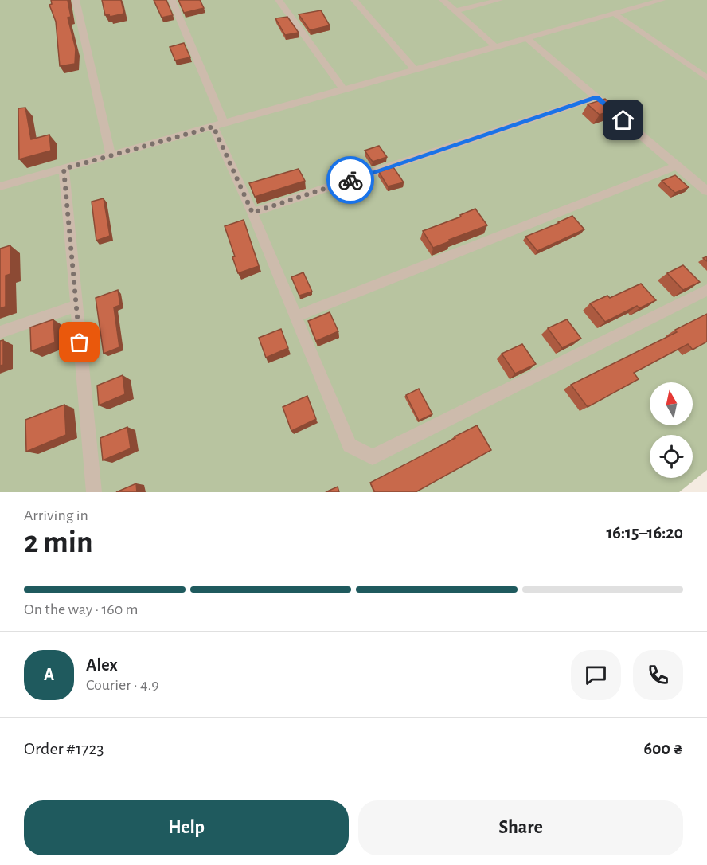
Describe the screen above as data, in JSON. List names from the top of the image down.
{
  "north": "top",
  "page": {
    "heading": ["2 min", "Arriving in", "16:15–16:20"],
    "panel": [
      "Alex",
      "Courier · 4.9",
      "Order #1723",
      "600 ₴"
    ],
    "bar": "On the way · 160 m",
    "round": "A",
    "buttons": ["Help", "Share"]
  }
}
